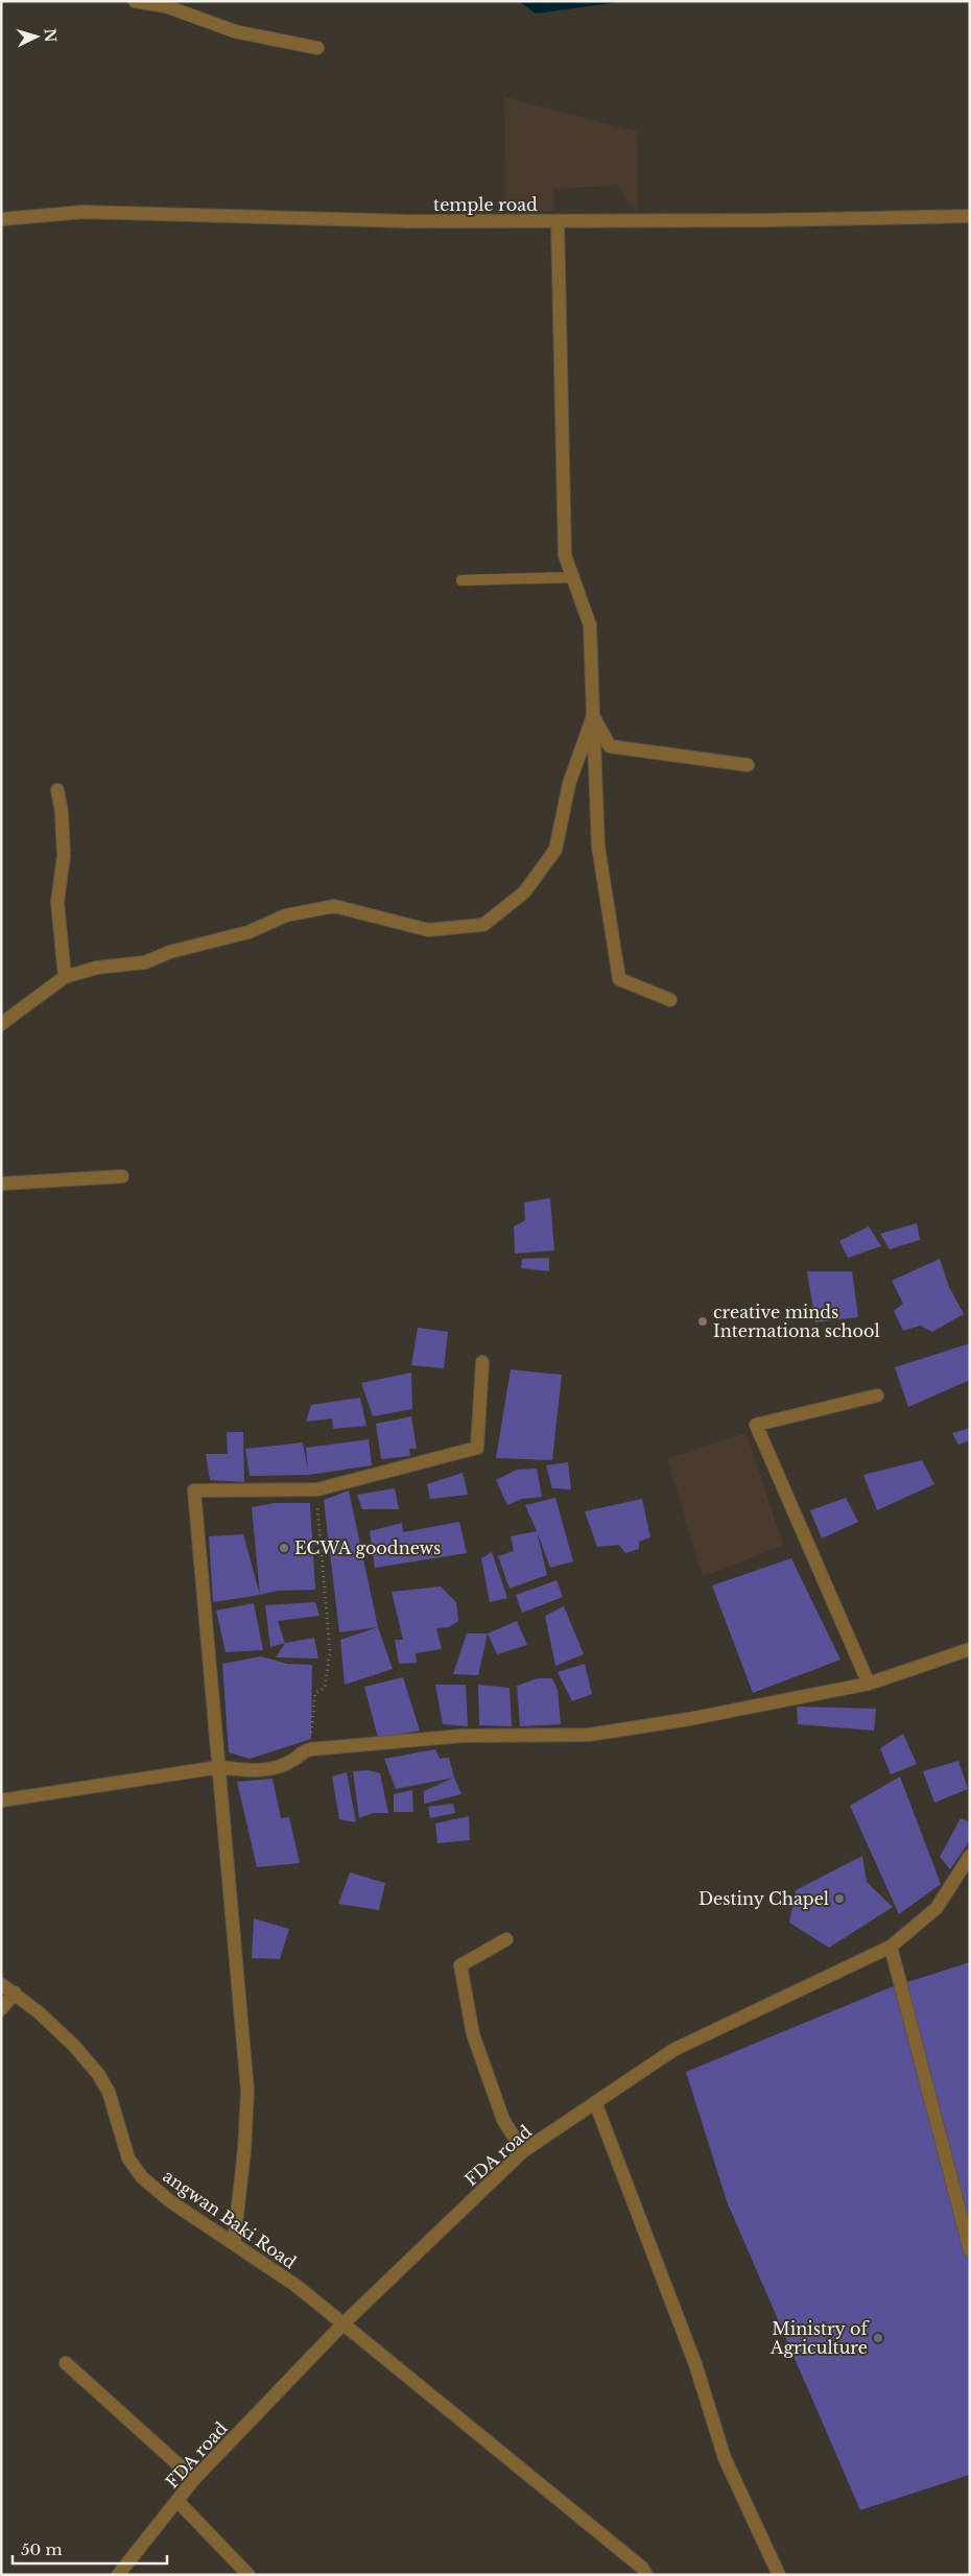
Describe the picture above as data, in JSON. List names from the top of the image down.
{
  "streets": {
    "street": ["temple road", "FDA road", "angwan Baki Road"]
  },
  "crossings": [
    ["FDA road", "angwan Baki Road"]
  ],
  "places": [
    "creative minds Internationa school",
    "ECWA goodnews",
    "Destiny Chapel",
    "Ministry of Agriculture"
  ],
  "scale_bar": "50 m",
  "north": "right"
}
